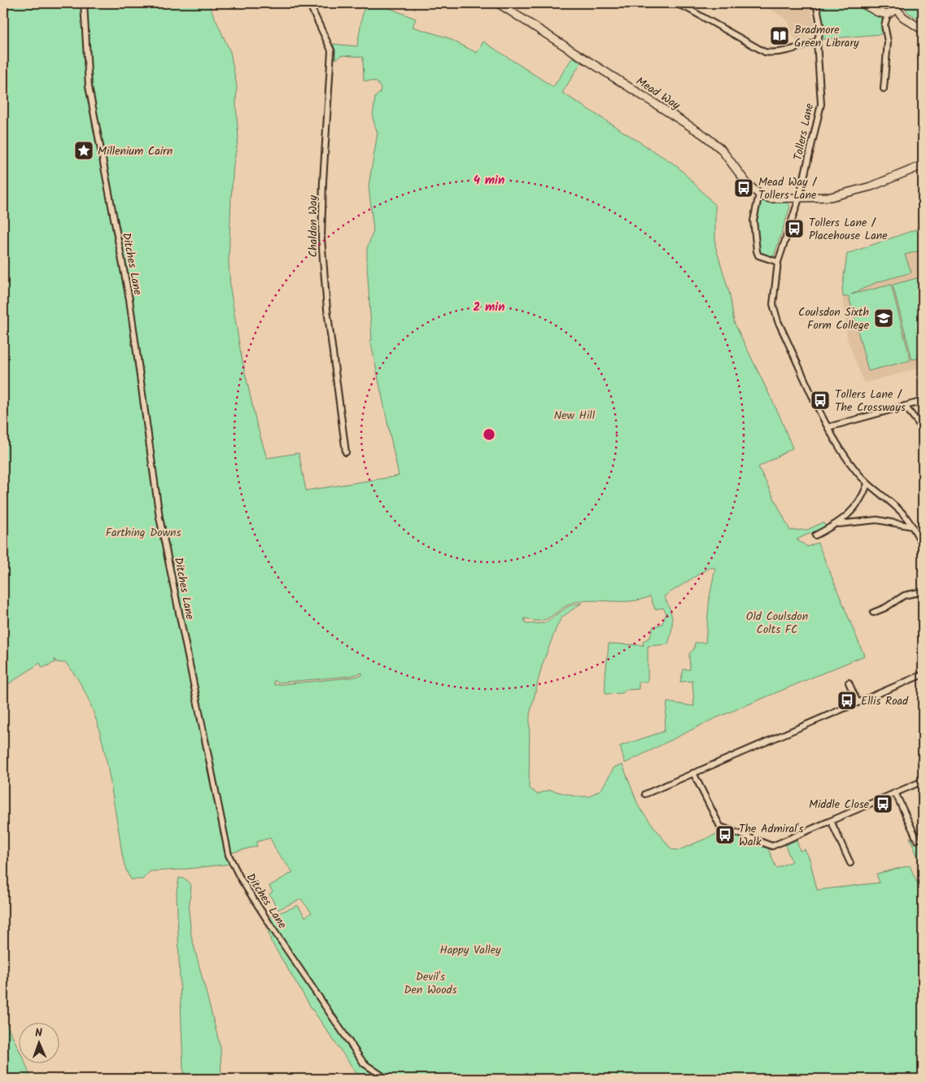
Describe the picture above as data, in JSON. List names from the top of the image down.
{
  "streets": {
    "street": [
      "Mead Way",
      "Tollers Lane",
      "Chaldon Way",
      "Ditches Lane"
    ]
  },
  "crossings": [
    ["Mead Way", "Tollers Lane"]
  ],
  "parks": [
    "New Hill",
    "Farthing Downs",
    "Old Coulsdon Colts FC",
    "Happy Valley",
    "Devil's Den Woods"
  ],
  "places": {
    "library": ["Bradmore Green Library"],
    "place": ["Millenium Cairn"],
    "bus stop": [
      "Mead Way / Tollers Lane",
      "Tollers Lane / Placehouse Lane",
      "Tollers Lane / The Crossways",
      "Ellis Road",
      "Middle Close",
      "The Admiral's Walk"
    ],
    "school or university": ["Coulsdon Sixth Form College"]
  },
  "north": "top",
  "rings": ["4 min", "2 min"]
}
